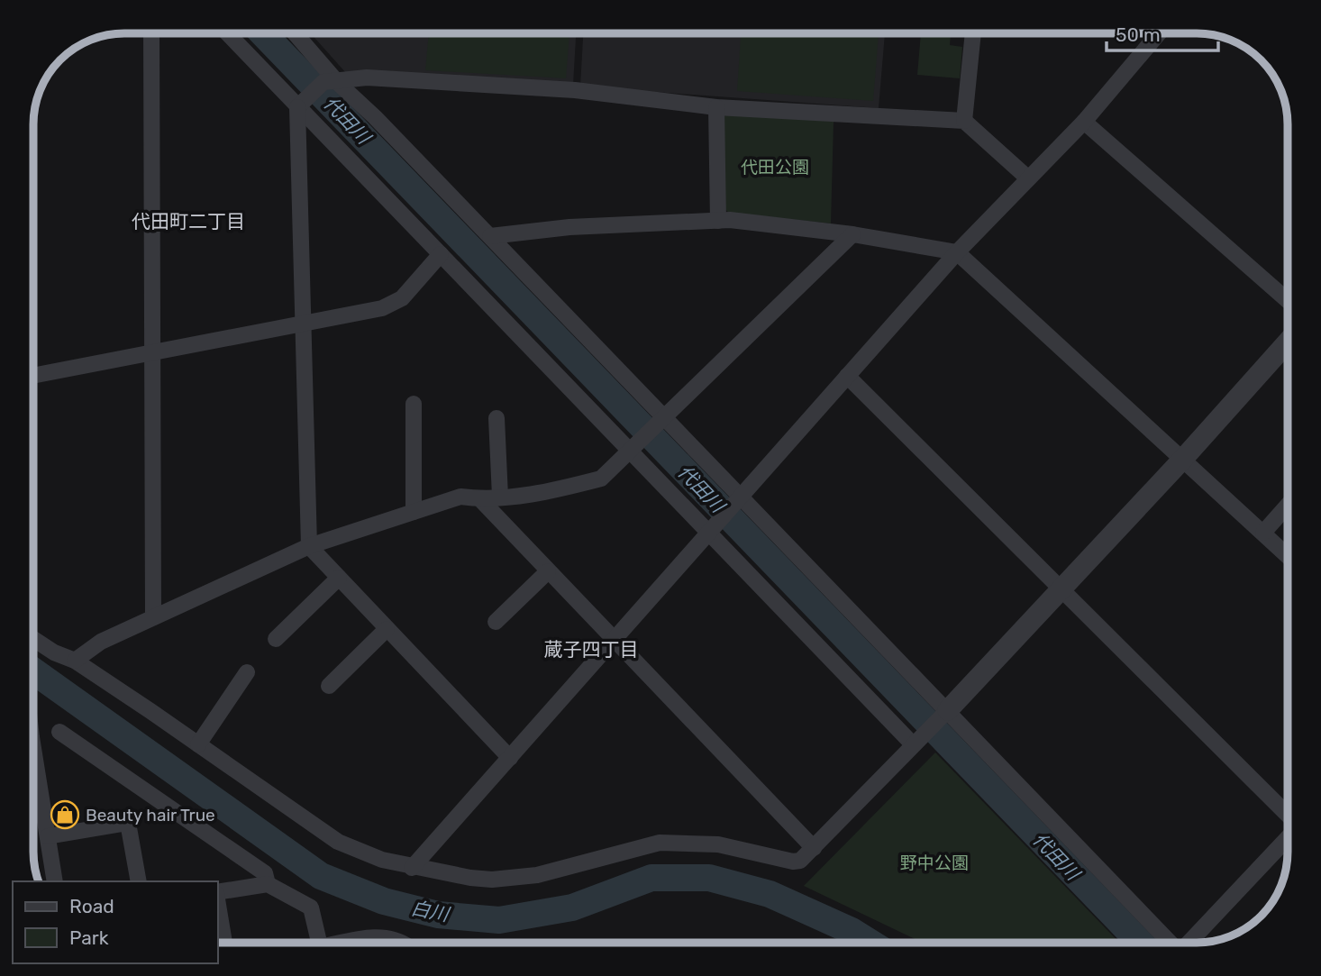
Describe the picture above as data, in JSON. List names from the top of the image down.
{
  "districts": ["代田町二丁目", "蔵子四丁目"],
  "water": ["代田川", "白川"],
  "parks": ["代田公園", "野中公園"],
  "places": {
    "shop": ["Beauty hair True"]
  },
  "legend": ["Road", "Park"],
  "scale_bar": "50 m"
}
